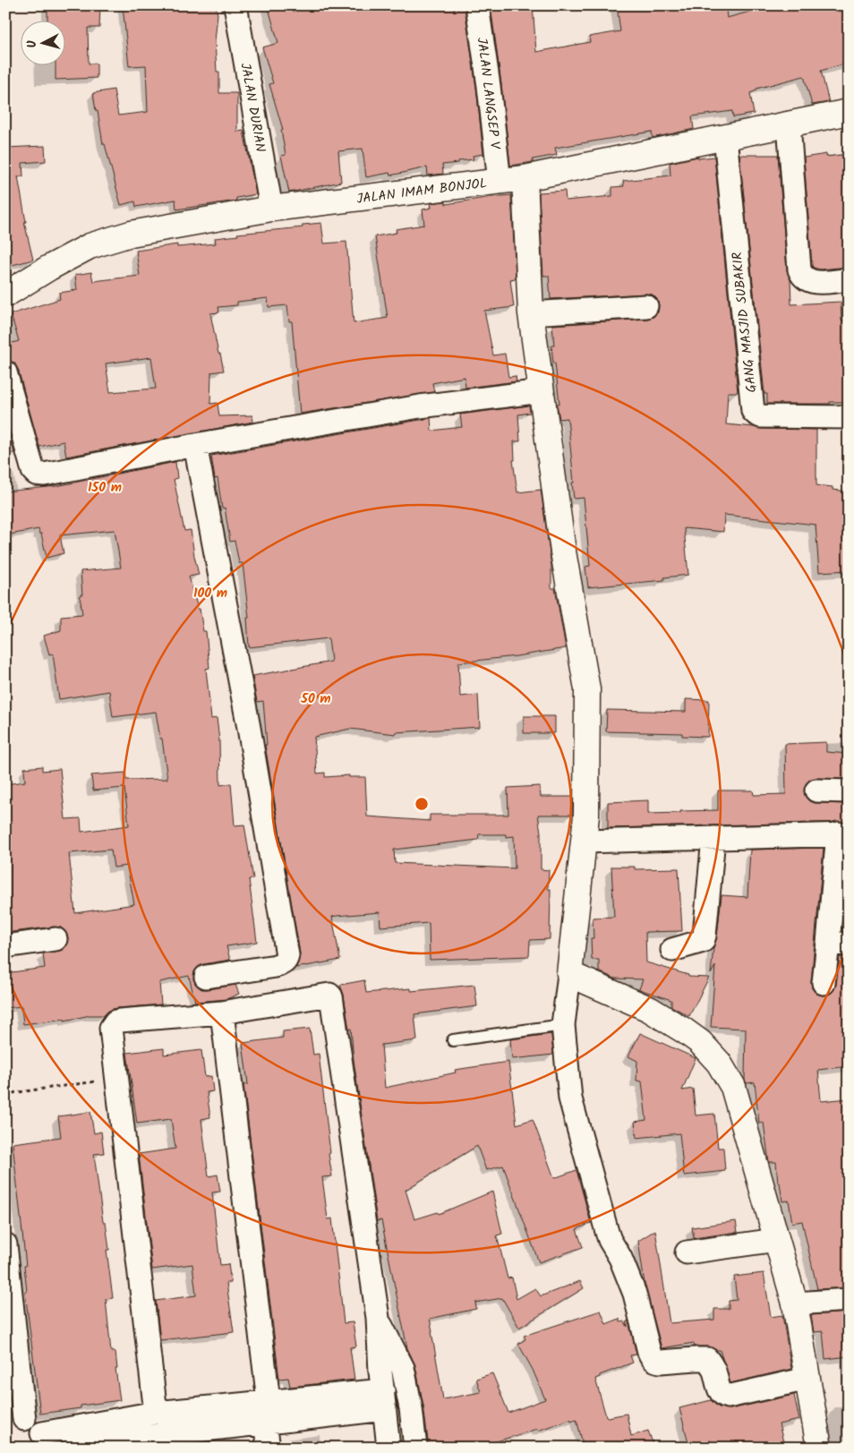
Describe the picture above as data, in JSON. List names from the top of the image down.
{
  "streets": {
    "street": [
      "JALAN LANGSEP V",
      "JALAN DURIAN",
      "JALAN IMAM BONJOL",
      "GANG MASJID SUBAKIR"
    ]
  },
  "crossings": [
    ["JALAN LANGSEP V", "JALAN IMAM BONJOL"],
    ["JALAN DURIAN", "JALAN IMAM BONJOL"],
    ["JALAN IMAM BONJOL", "GANG MASJID SUBAKIR"]
  ],
  "north": "left",
  "rings": ["150 m", "100 m", "50 m"]
}
